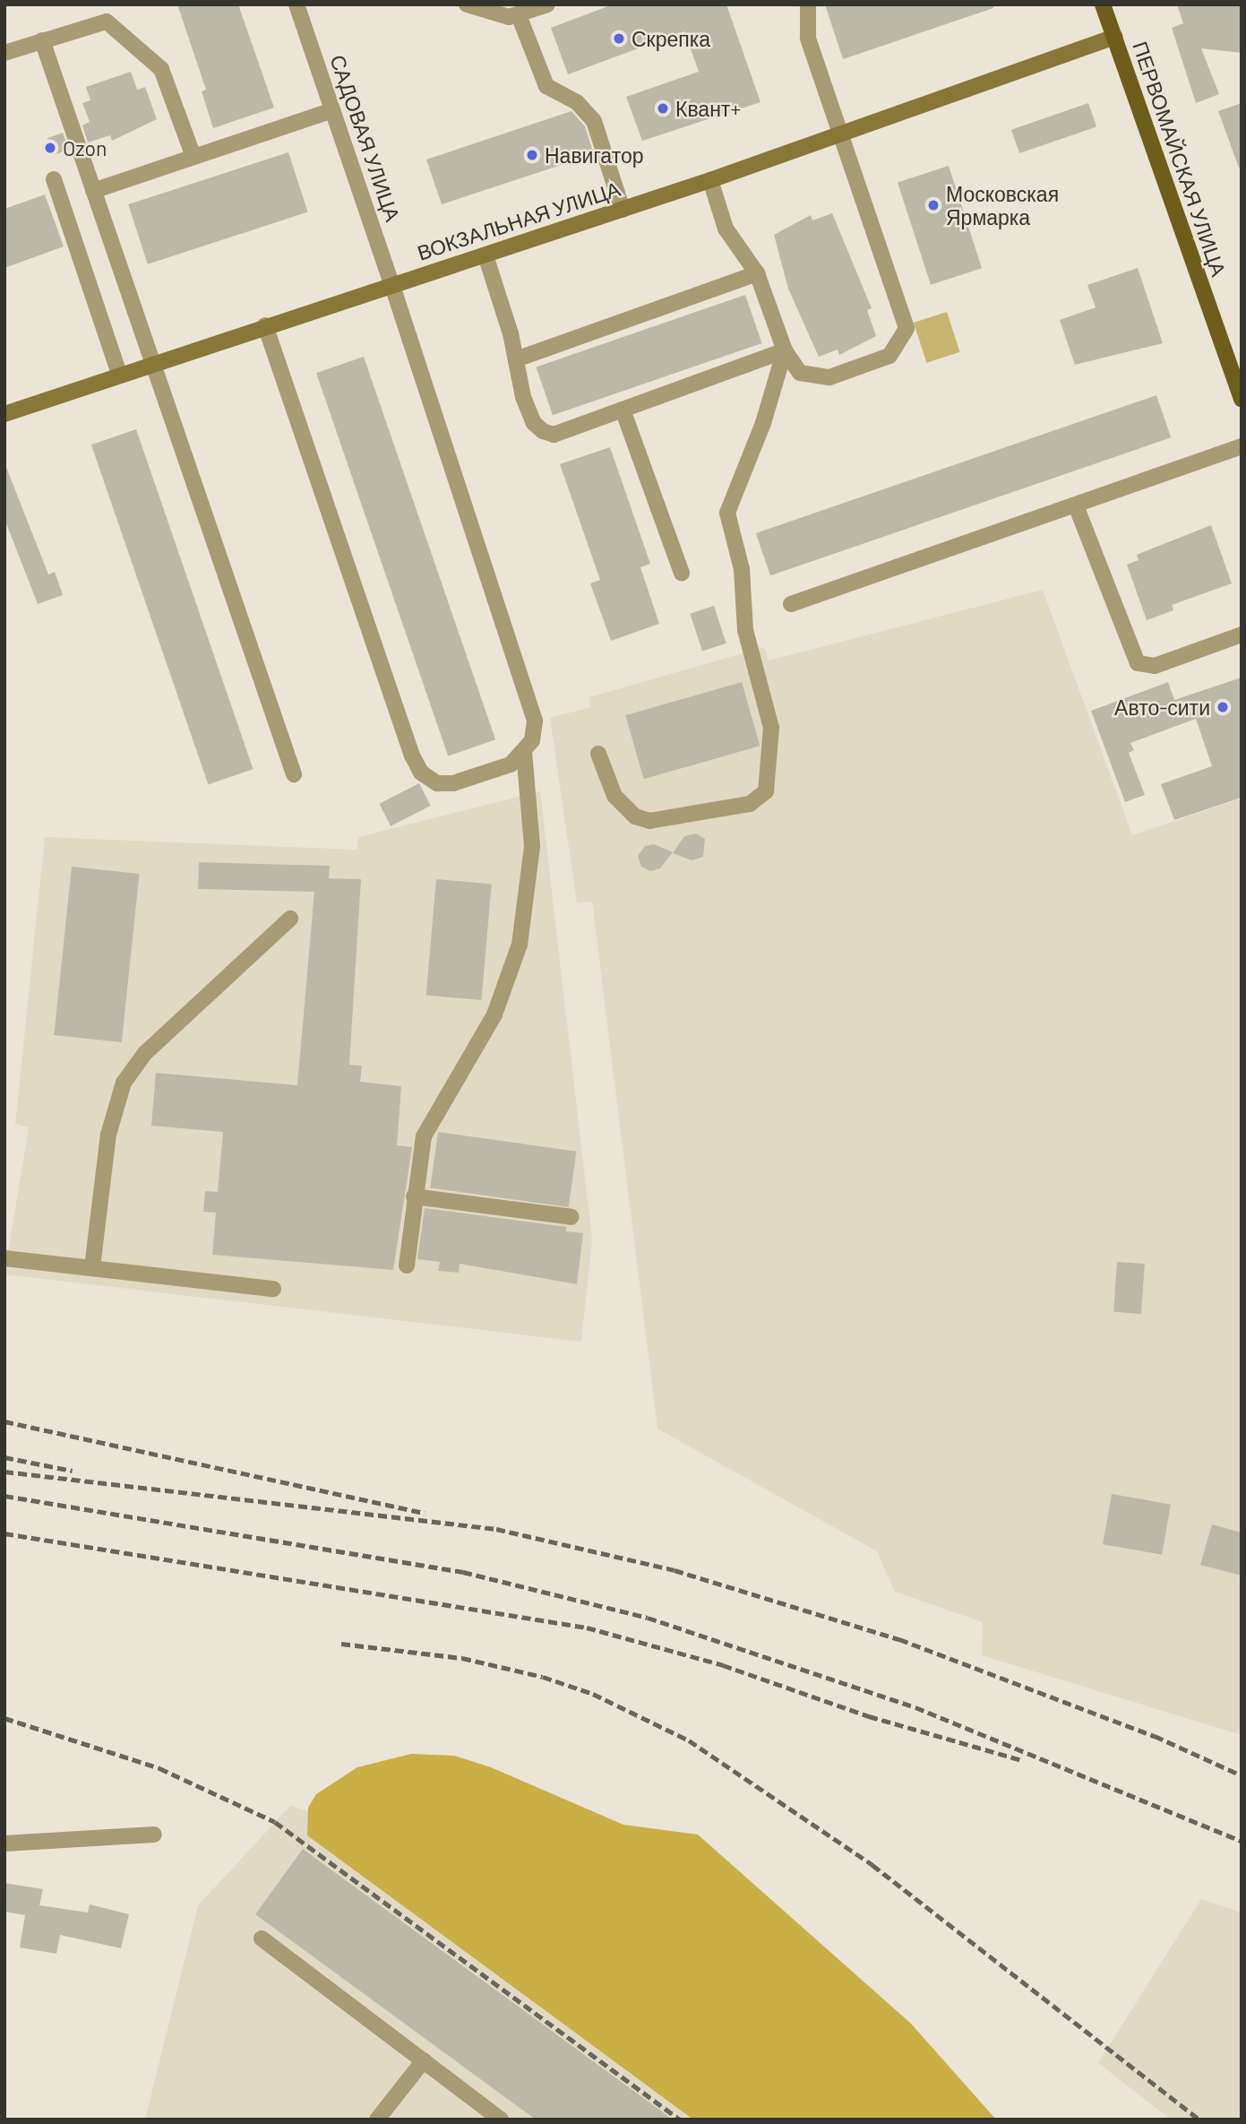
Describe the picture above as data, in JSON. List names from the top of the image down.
{
  "streets": {
    "main road": ["ПЕРВОМАЙСКАЯ УЛИЦА", "ВОКЗАЛЬНАЯ УЛИЦА"],
    "street": ["САДОВАЯ УЛИЦА"]
  },
  "crossings": [
    ["САДОВАЯ УЛИЦА", "ВОКЗАЛЬНАЯ УЛИЦА"],
    ["ПЕРВОМАЙСКАЯ УЛИЦА", "ВОКЗАЛЬНАЯ УЛИЦА"]
  ],
  "places": [
    "Скрепка",
    "Квант+",
    "Ozon",
    "Навигатор",
    "Московская Ярмарка",
    "Авто-сити"
  ]
}
